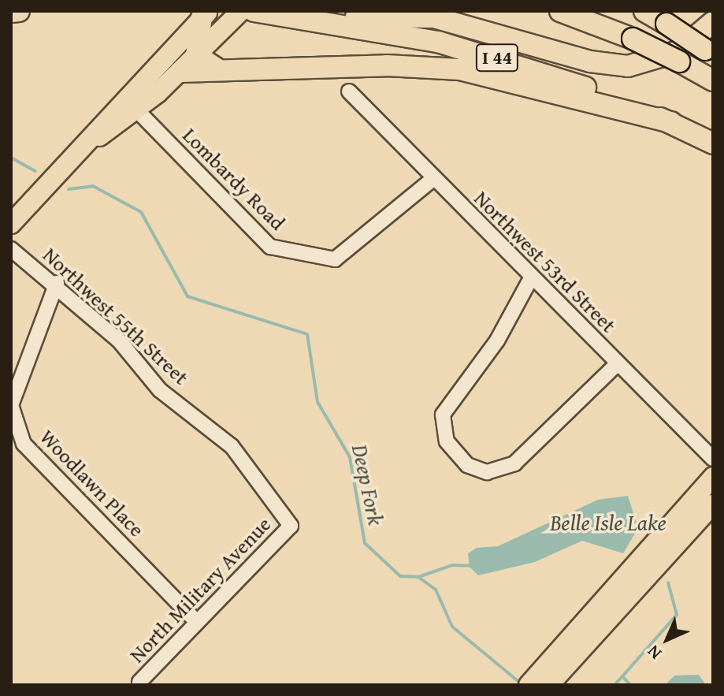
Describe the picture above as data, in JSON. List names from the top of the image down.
{
  "streets": {
    "highway": ["I 44"],
    "street": [
      "Lombardy Road",
      "Northwest 53rd Street",
      "Northwest 55th Street",
      "Woodlawn Place",
      "North Military Avenue"
    ]
  },
  "crossings": [
    ["Lombardy Road", "Northwest 53rd Street"],
    ["Northwest 55th Street", "Woodlawn Place"],
    ["Northwest 55th Street", "North Military Avenue"],
    ["Woodlawn Place", "North Military Avenue"]
  ],
  "water": ["Deep Fork", "Belle Isle Lake"],
  "north": "bottom left"
}
